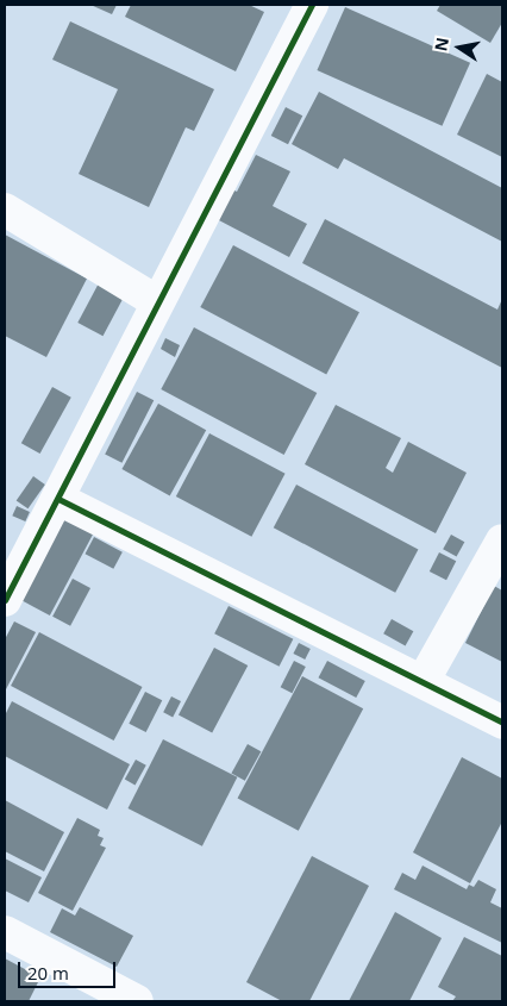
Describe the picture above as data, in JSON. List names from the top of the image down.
{
  "scale_bar": "20 m",
  "north": "left"
}
